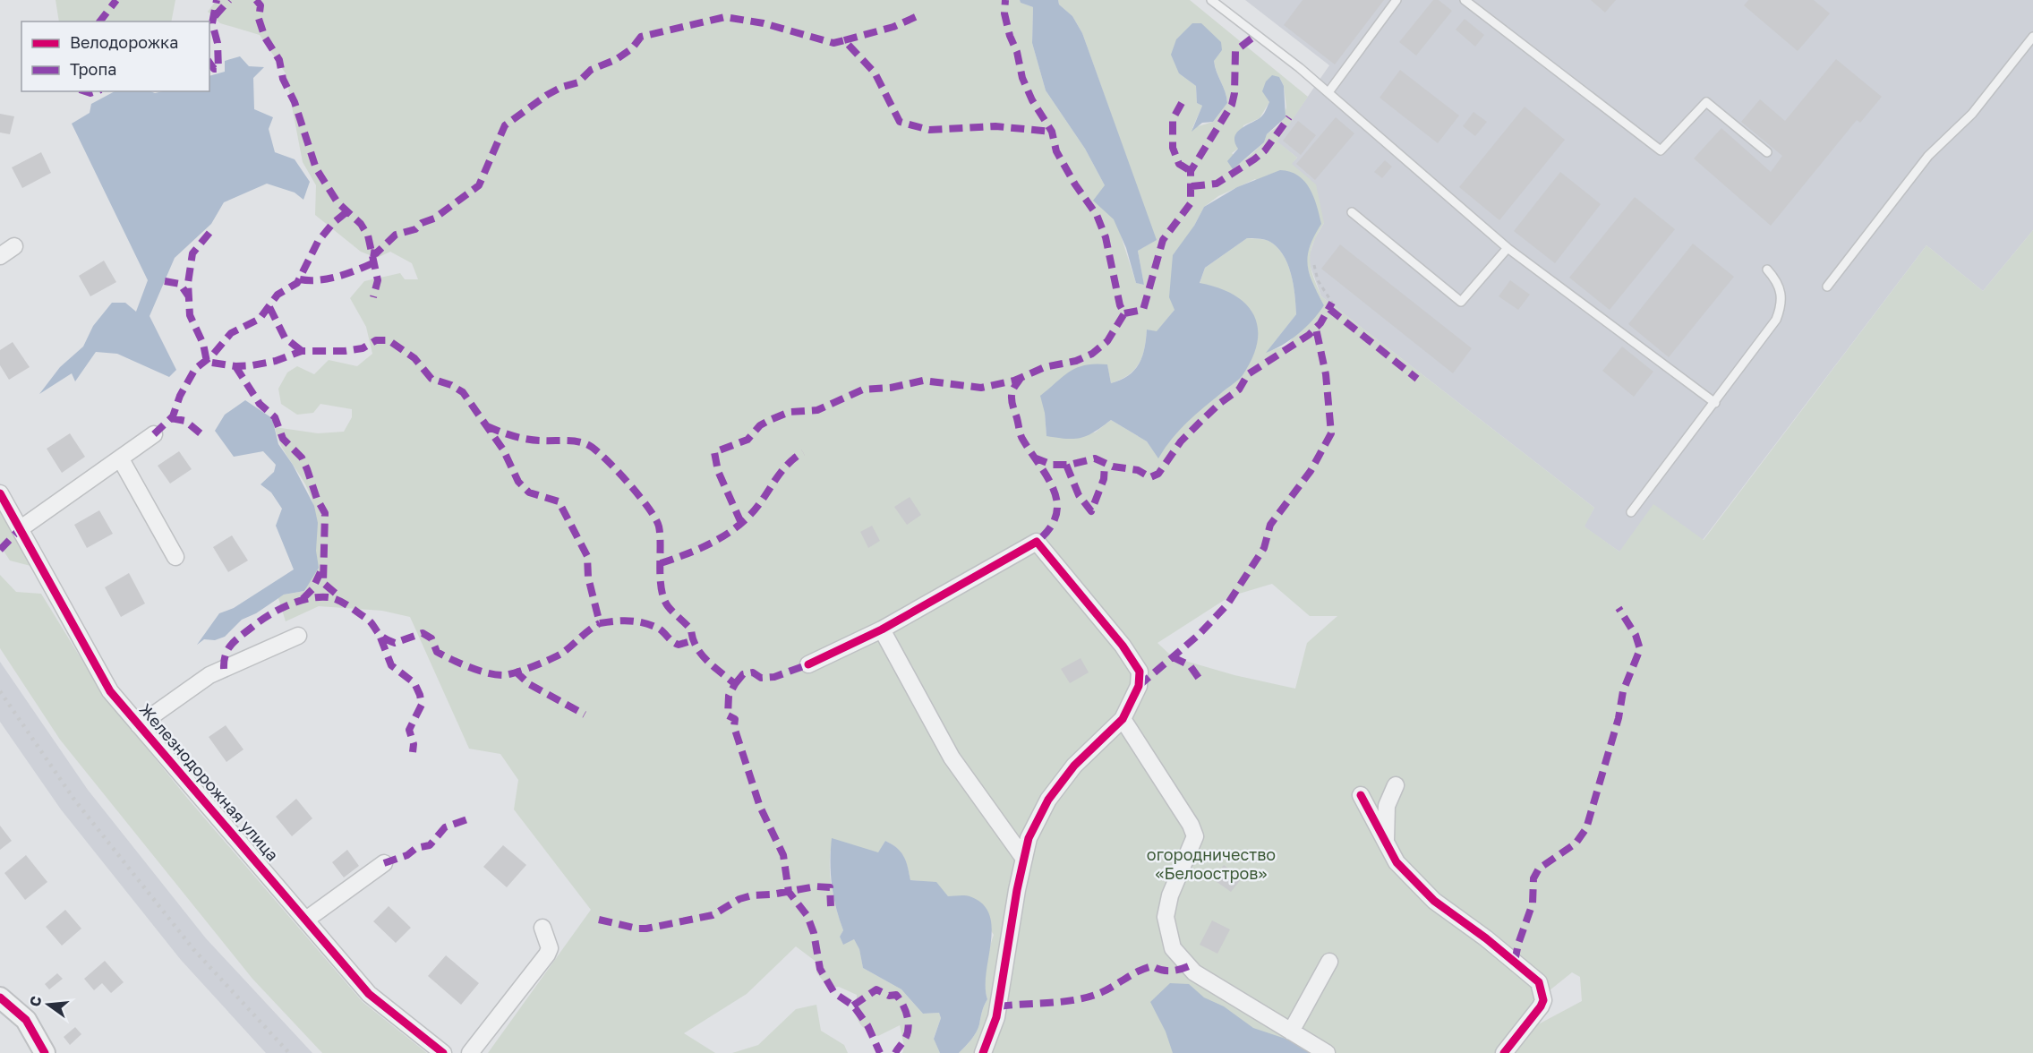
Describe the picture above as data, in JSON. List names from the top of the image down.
{
  "streets": {
    "street": ["Железнодорожная улица"]
  },
  "parks": ["огородничество «Белоостров»"],
  "legend": ["Велодорожка", "Тропа"],
  "north": "left"
}
